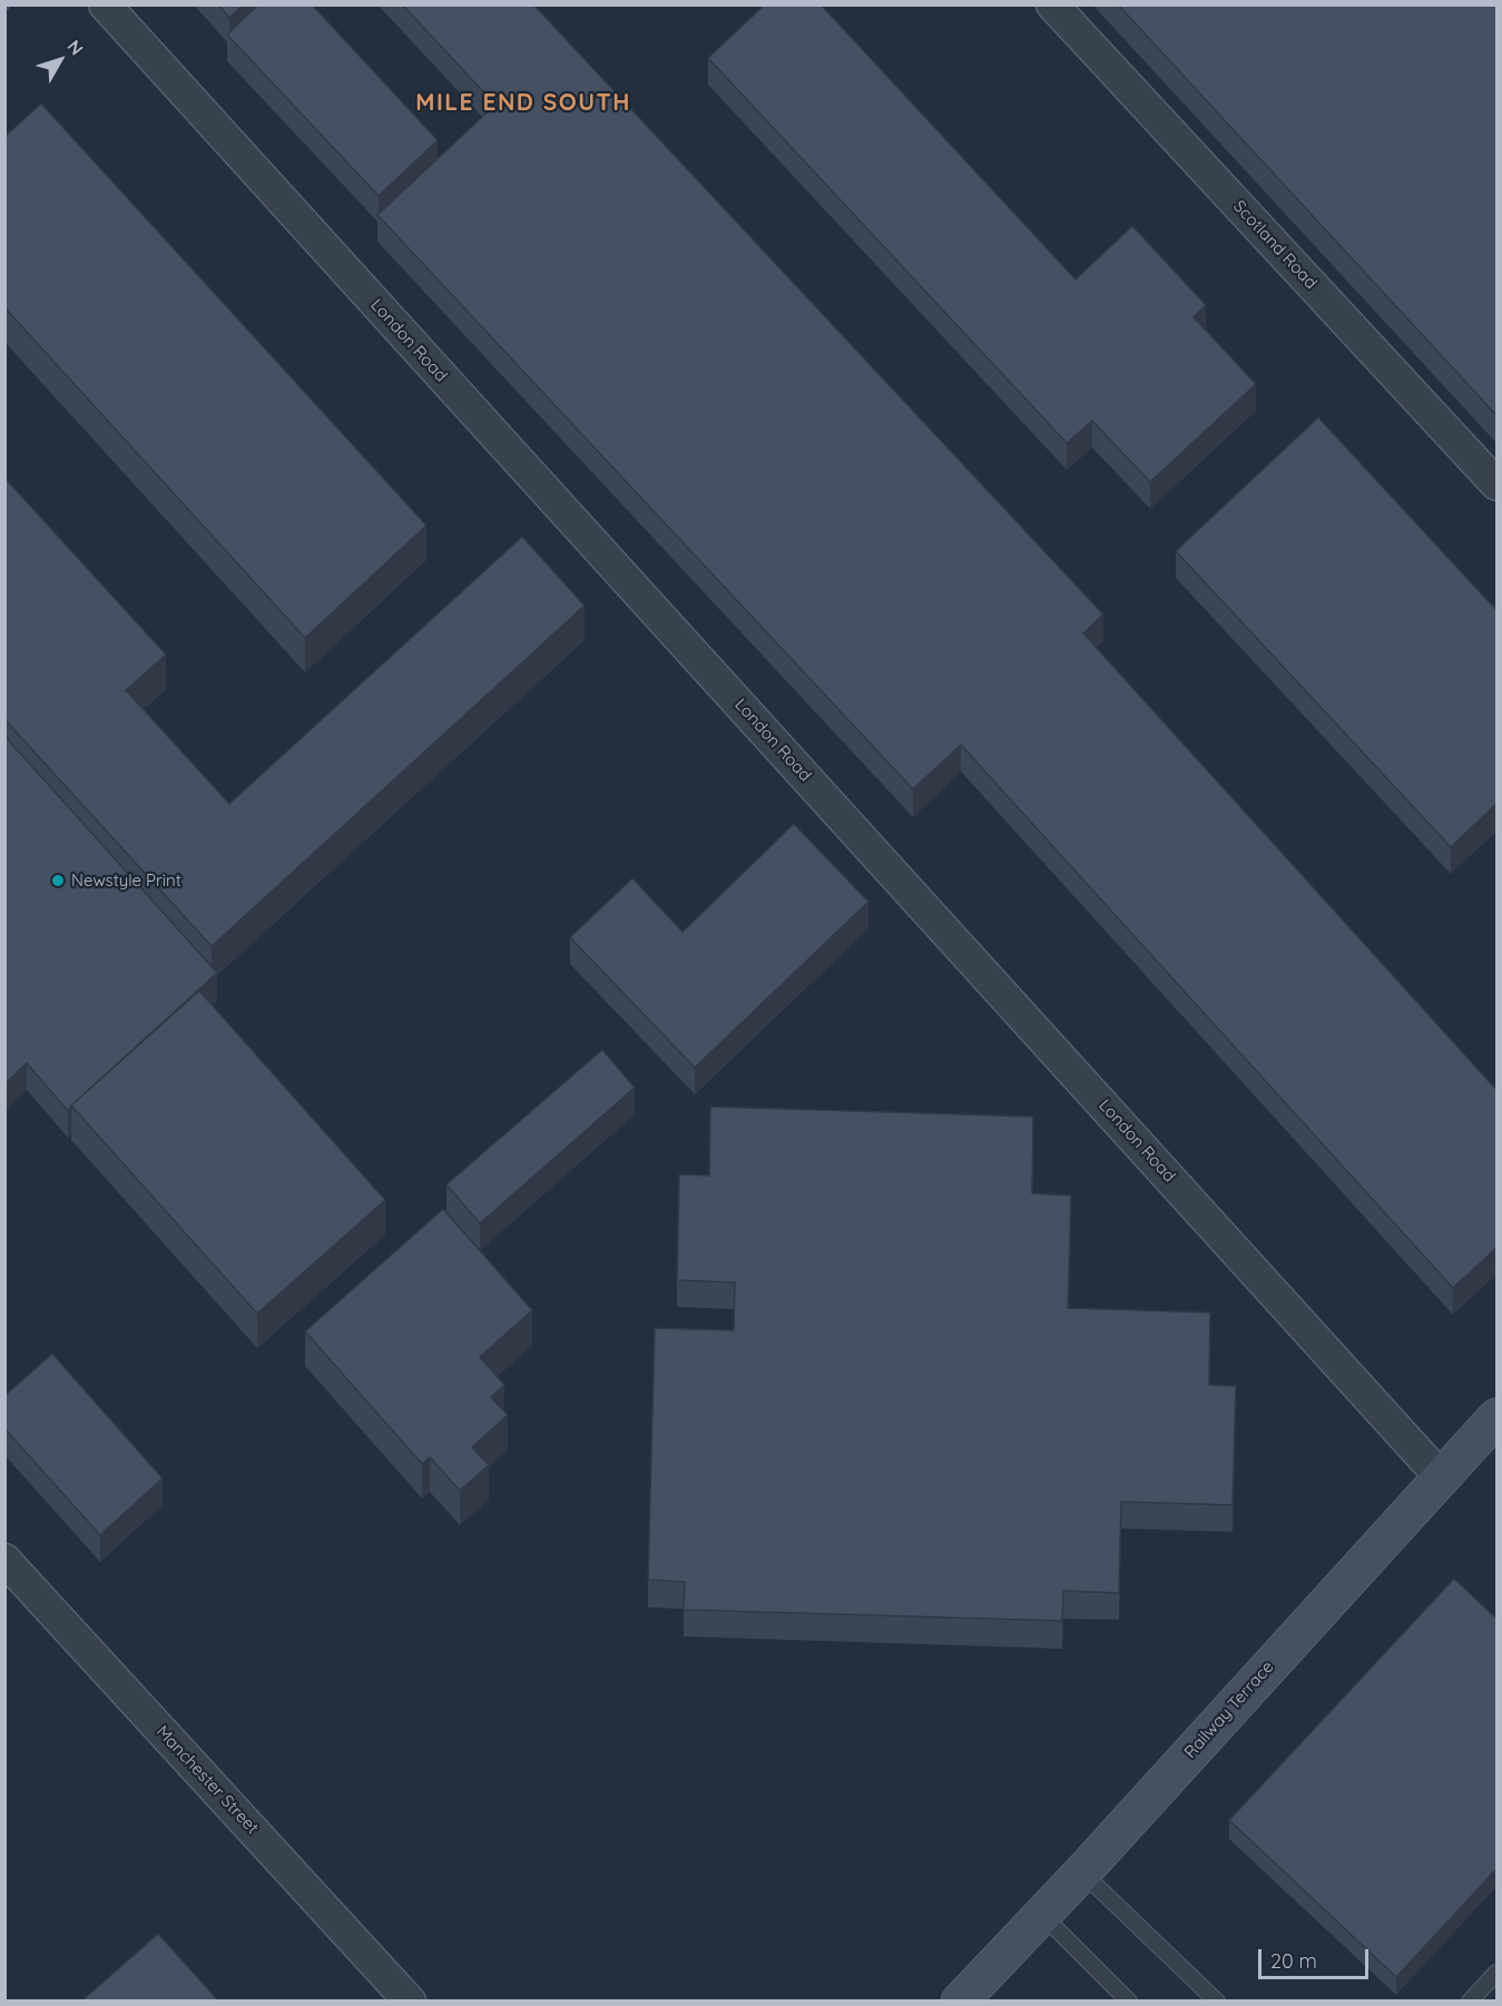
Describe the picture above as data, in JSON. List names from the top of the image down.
{
  "streets": {
    "main road": ["Railway Terrace"],
    "street": ["Scotland Road", "London Road", "Manchester Street"]
  },
  "crossings": [
    ["London Road", "Railway Terrace"]
  ],
  "districts": ["MILE END SOUTH"],
  "places": ["Newstyle Print"],
  "scale_bar": "20 m",
  "north": "top right"
}
